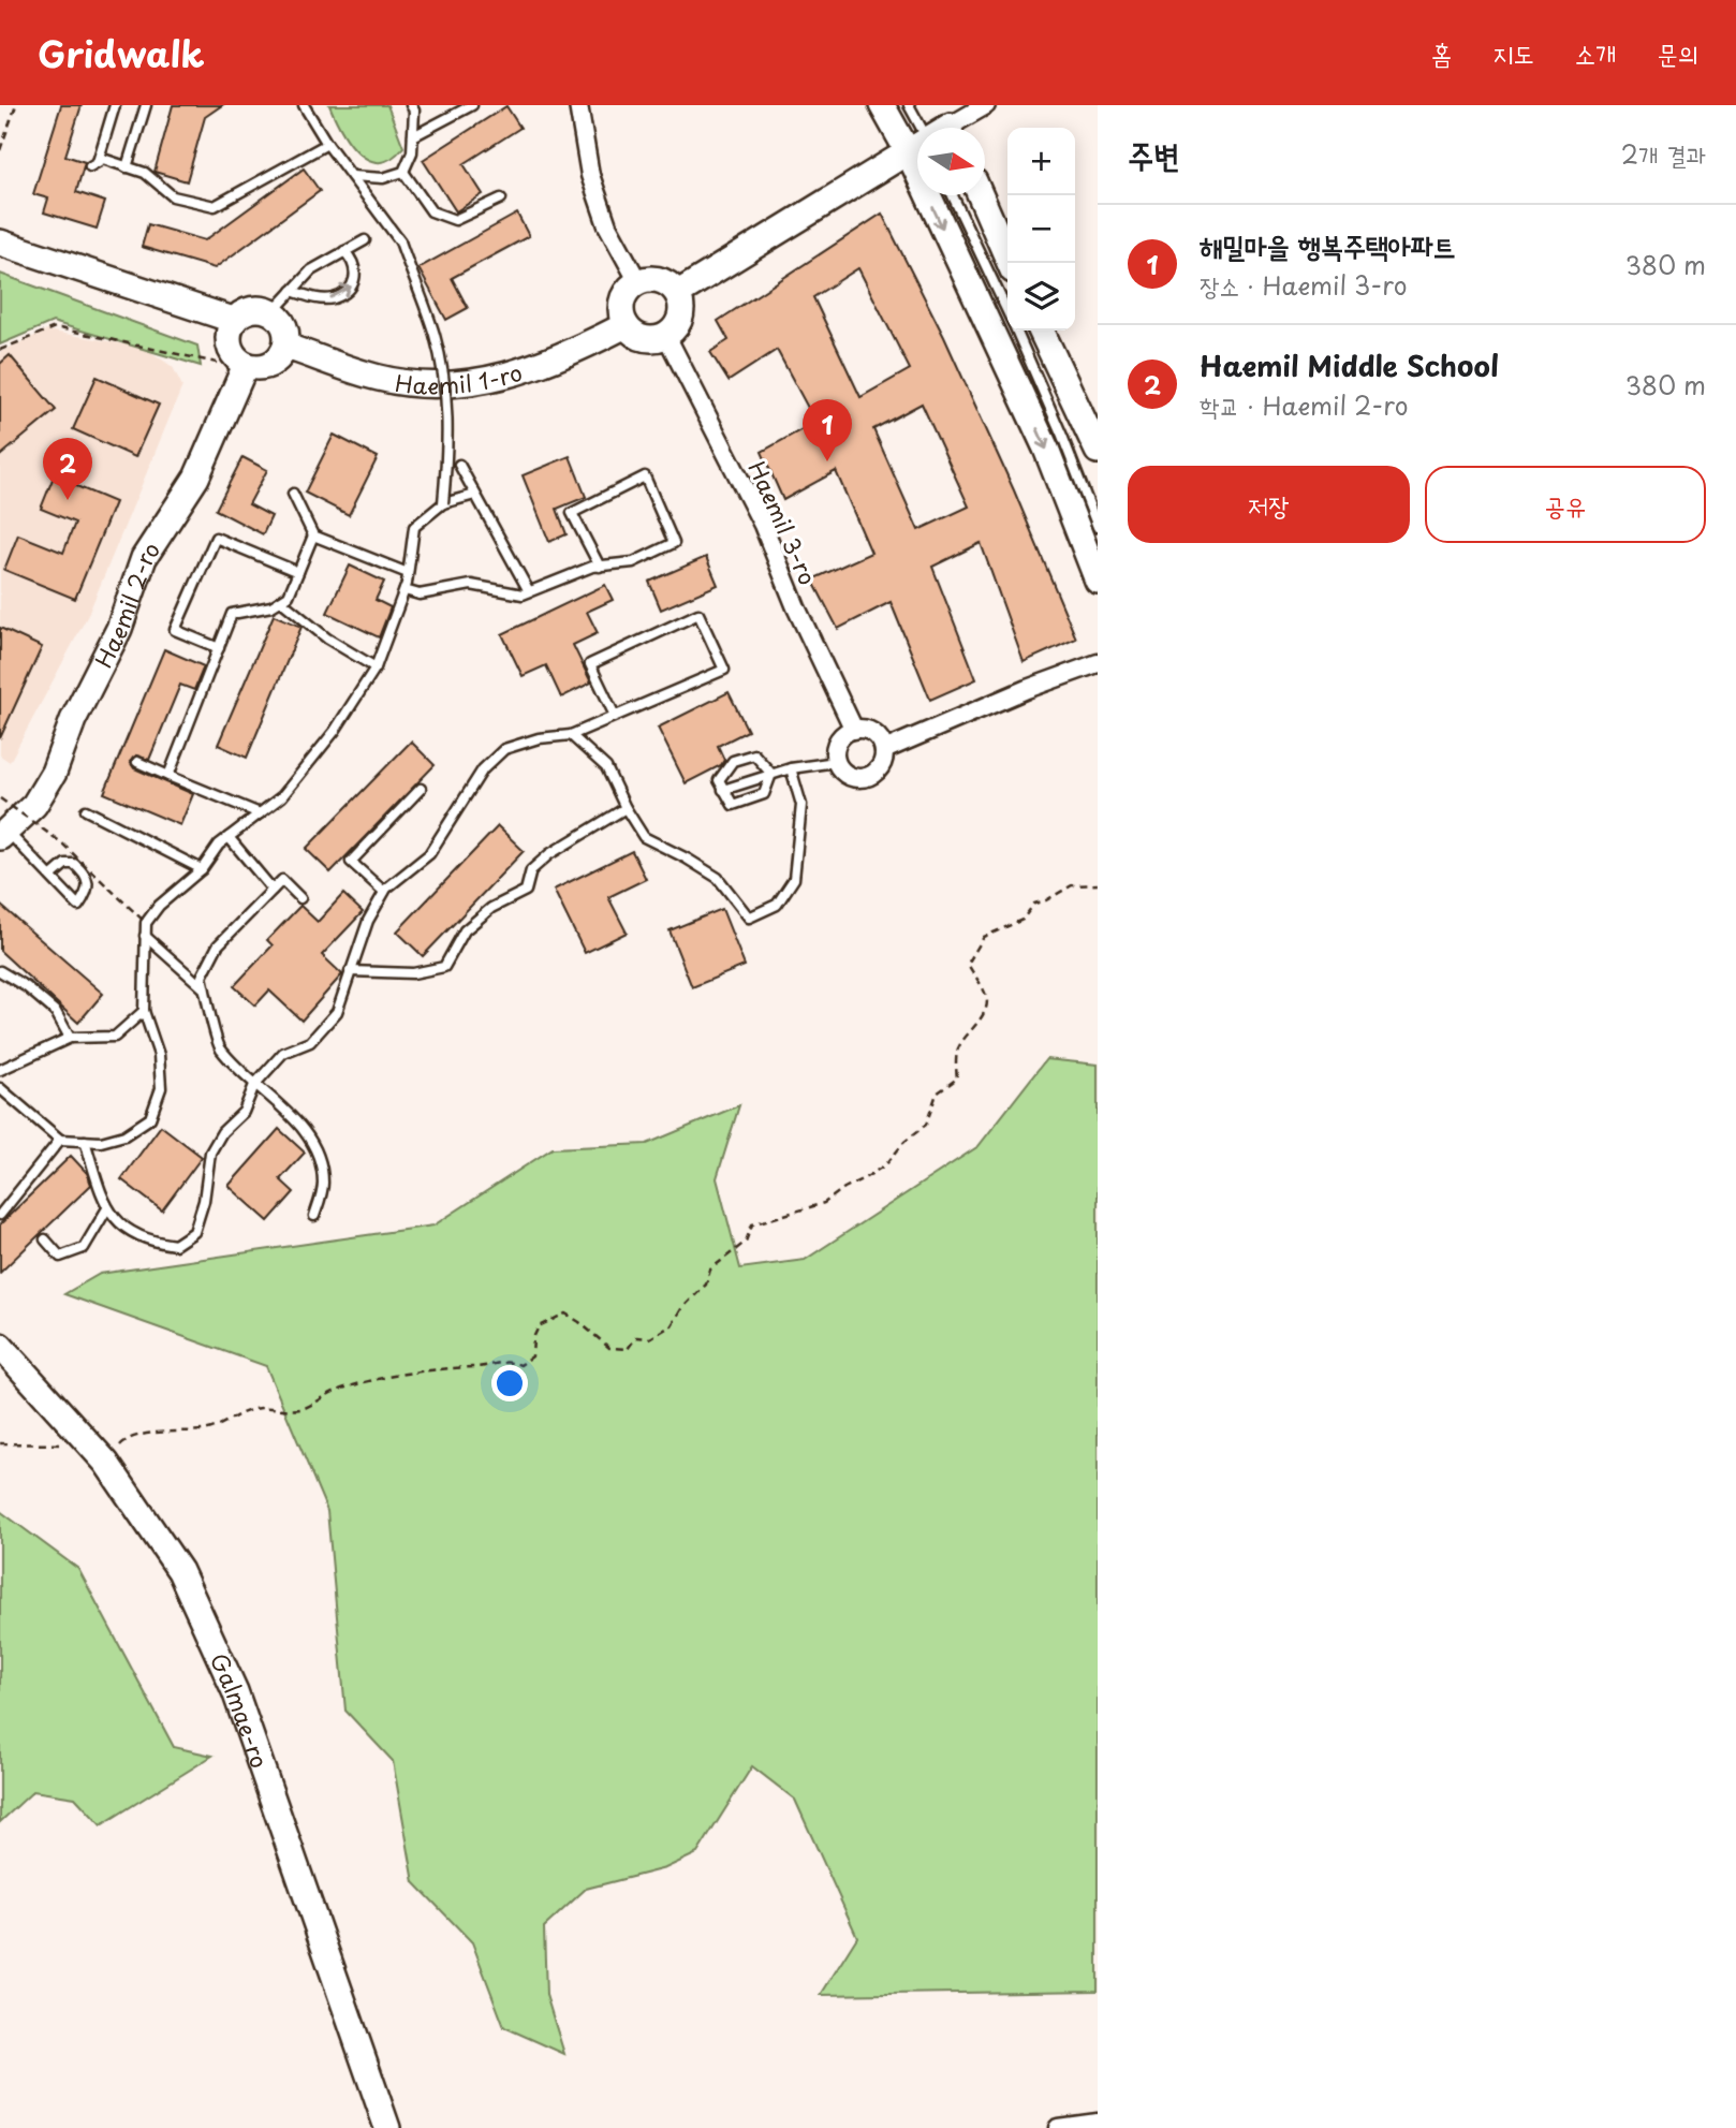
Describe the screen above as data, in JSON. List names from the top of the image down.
{
  "streets": {
    "street": [
      "Haemil 1-ro",
      "Haemil 3-ro",
      "Haemil 2-ro",
      "Galmae-ro"
    ]
  },
  "crossings": [
    ["Haemil 1-ro", "Haemil 3-ro"],
    ["Haemil 1-ro", "Haemil 2-ro"]
  ],
  "north": "right",
  "page": {
    "header": "Gridwalk",
    "nav": [
      "홈",
      "지도",
      "소개",
      "문의"
    ],
    "heading": ["주변", "2개 결과"],
    "map_buttons": ["+", "−"],
    "list": [
      {
        "mark": "1",
        "name": "해밀마을 행복주택아파트",
        "note": "장소 · Haemil 3-ro",
        "value": "380 m"
      },
      {
        "mark": "2",
        "name": "Haemil Middle School",
        "note": "학교 · Haemil 2-ro",
        "value": "380 m"
      }
    ],
    "pins": ["1", "2"],
    "buttons": ["저장", "공유"]
  }
}
